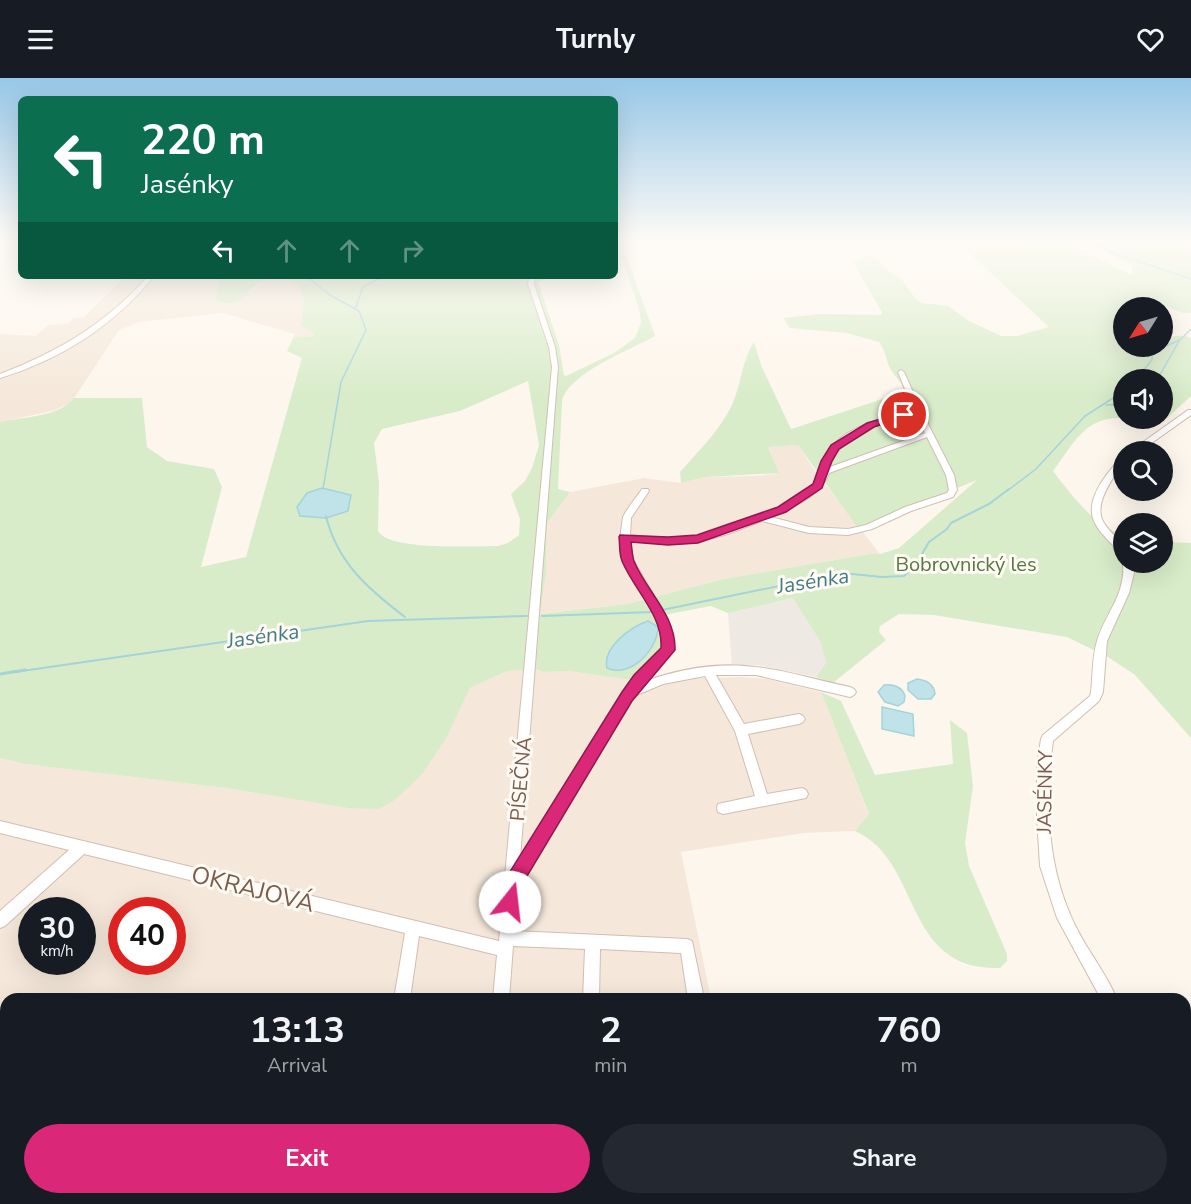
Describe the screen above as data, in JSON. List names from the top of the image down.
{
  "streets": {
    "street": ["PÍSEČNÁ", "JASÉNKY", "OKRAJOVÁ"]
  },
  "crossings": [
    ["PÍSEČNÁ", "OKRAJOVÁ"]
  ],
  "water": ["Jasénka"],
  "parks": ["Bobrovnický les"],
  "north": "bottom left",
  "page": {
    "header": "Turnly",
    "turn": ["220 m", "Jasénky"],
    "speed": "30 km/h",
    "limit": "40",
    "eta": [
      "13:13",
      "Arrival",
      "2",
      "min",
      "760",
      "m"
    ],
    "buttons": ["Exit", "Share"]
  }
}
